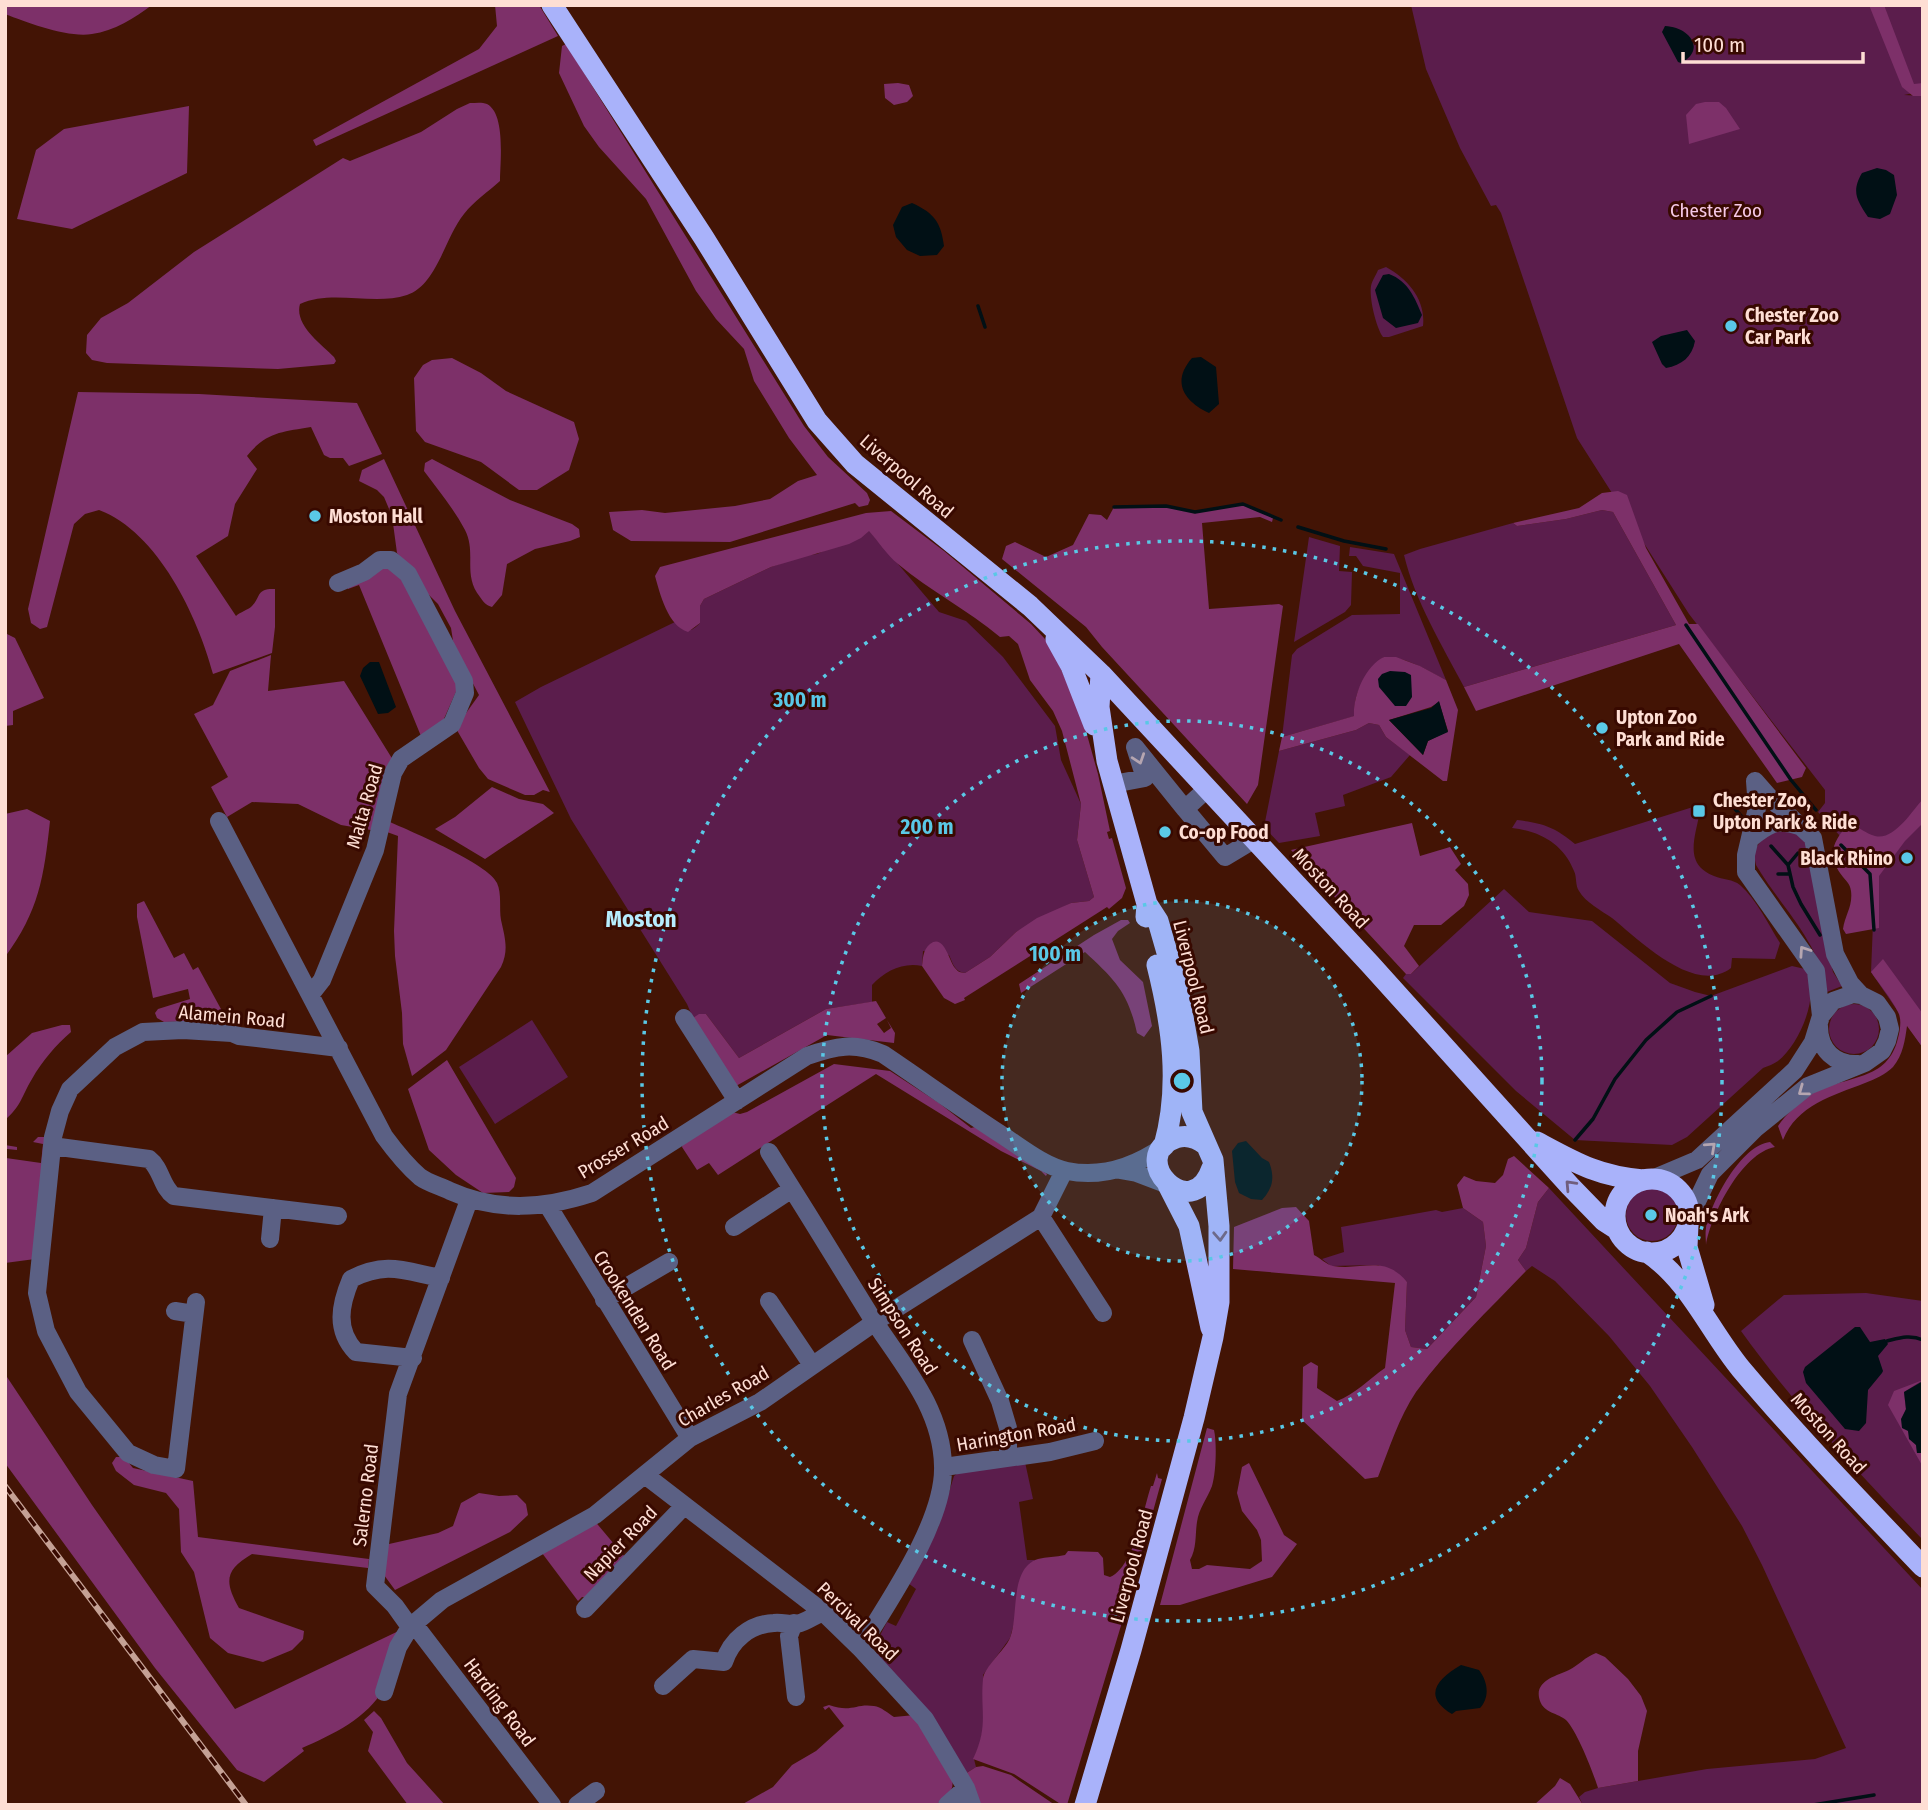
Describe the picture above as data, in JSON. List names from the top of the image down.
{
  "streets": {
    "highway": ["Liverpool Road", "Moston Road"],
    "street": [
      "Malta Road",
      "Alamein Road",
      "Prosser Road",
      "Crookenden Road",
      "Simpson Road",
      "Charles Road",
      "Harington Road",
      "Salerno Road",
      "Napier Road",
      "Percival Road",
      "Harding Road"
    ]
  },
  "crossings": [
    ["Liverpool Road", "Moston Road"],
    ["Liverpool Road", "Prosser Road"],
    ["Malta Road", "Prosser Road"],
    ["Alamein Road", "Prosser Road"],
    ["Prosser Road", "Crookenden Road"],
    ["Prosser Road", "Salerno Road"],
    ["Crookenden Road", "Charles Road"],
    ["Simpson Road", "Charles Road"],
    ["Simpson Road", "Harington Road"],
    ["Simpson Road", "Percival Road"],
    ["Charles Road", "Salerno Road"],
    ["Charles Road", "Percival Road"],
    ["Charles Road", "Harding Road"],
    ["Salerno Road", "Harding Road"],
    ["Napier Road", "Percival Road"]
  ],
  "districts": ["Moston"],
  "parks": ["Chester Zoo"],
  "places": {
    "other": [
      "Chester Zoo Car Park",
      "Moston Hall",
      "Upton Zoo Park and Ride",
      "Co-op Food",
      "Black Rhino",
      "Noah's Ark"
    ],
    "transit": ["Chester Zoo, Upton Park & Ride"]
  },
  "scale_bar": "100 m",
  "rings": ["300 m", "200 m", "100 m"]
}
